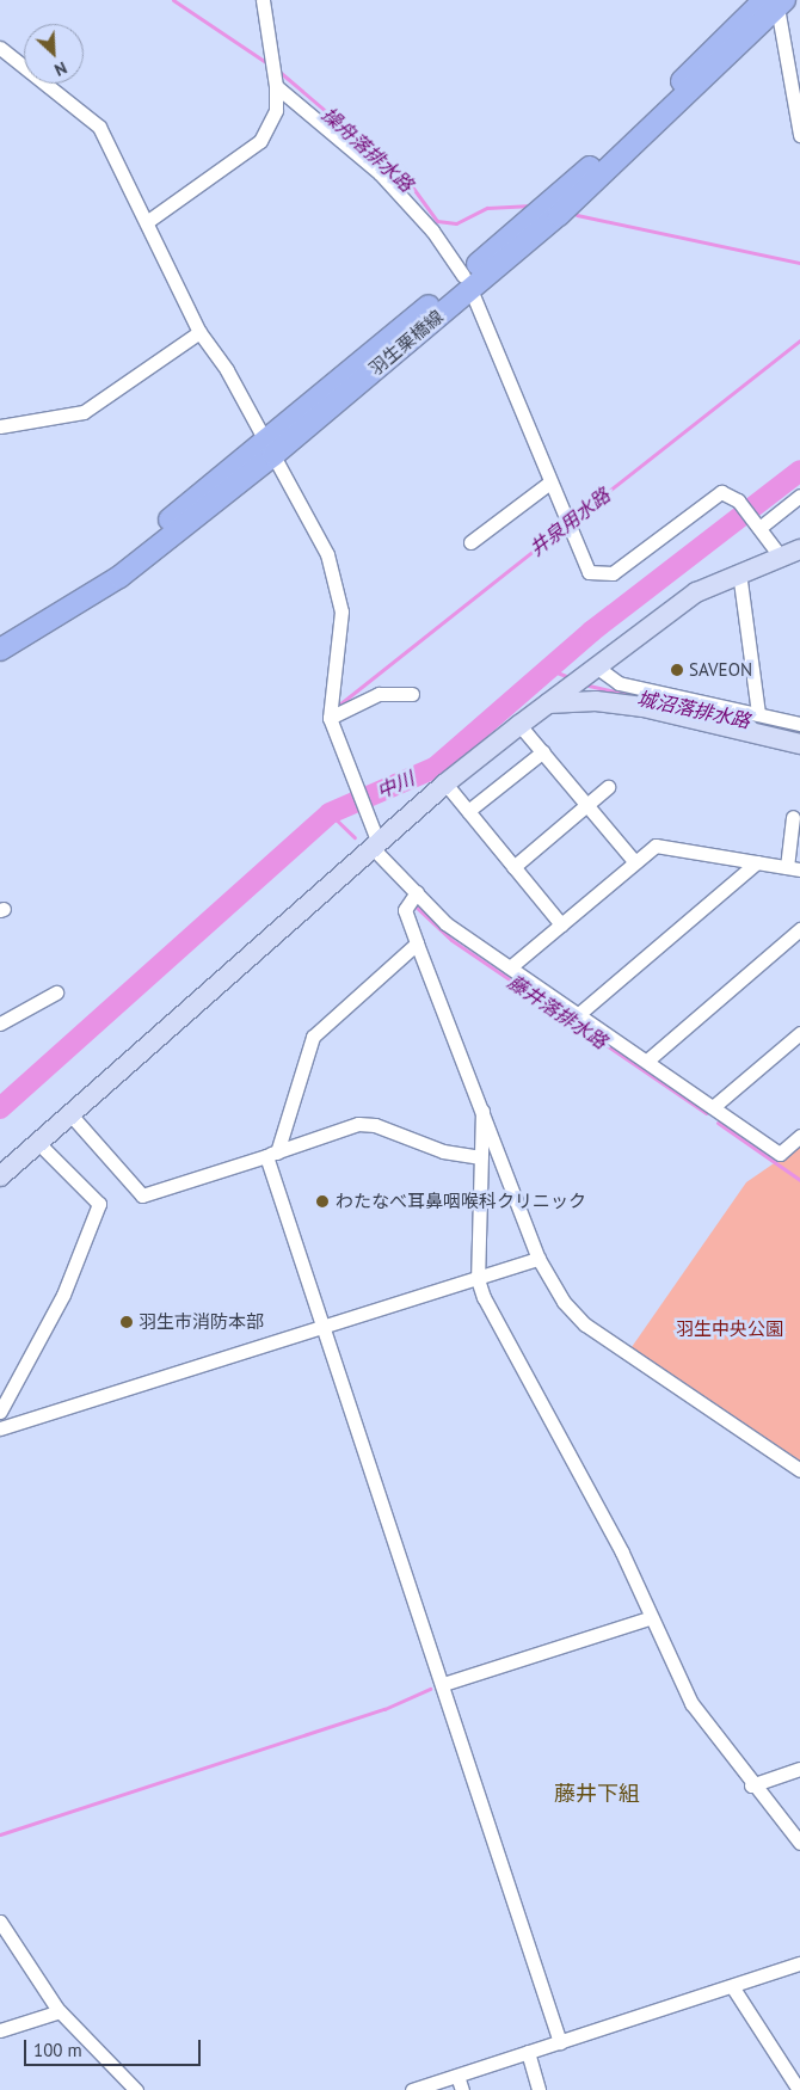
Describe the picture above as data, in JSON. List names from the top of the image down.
{
  "streets": {
    "main road": ["羽生栗橋線"]
  },
  "districts": ["藤井下組"],
  "water": [
    "操舟落排水路",
    "井泉用水路",
    "城沼落排水路",
    "中川",
    "藤井落排水路"
  ],
  "parks": ["羽生中央公園"],
  "places": ["SAVEON", "わたなべ耳鼻咽喉科クリニック", "羽生市消防本部"],
  "scale_bar": "100 m",
  "north": "bottom right"
}
